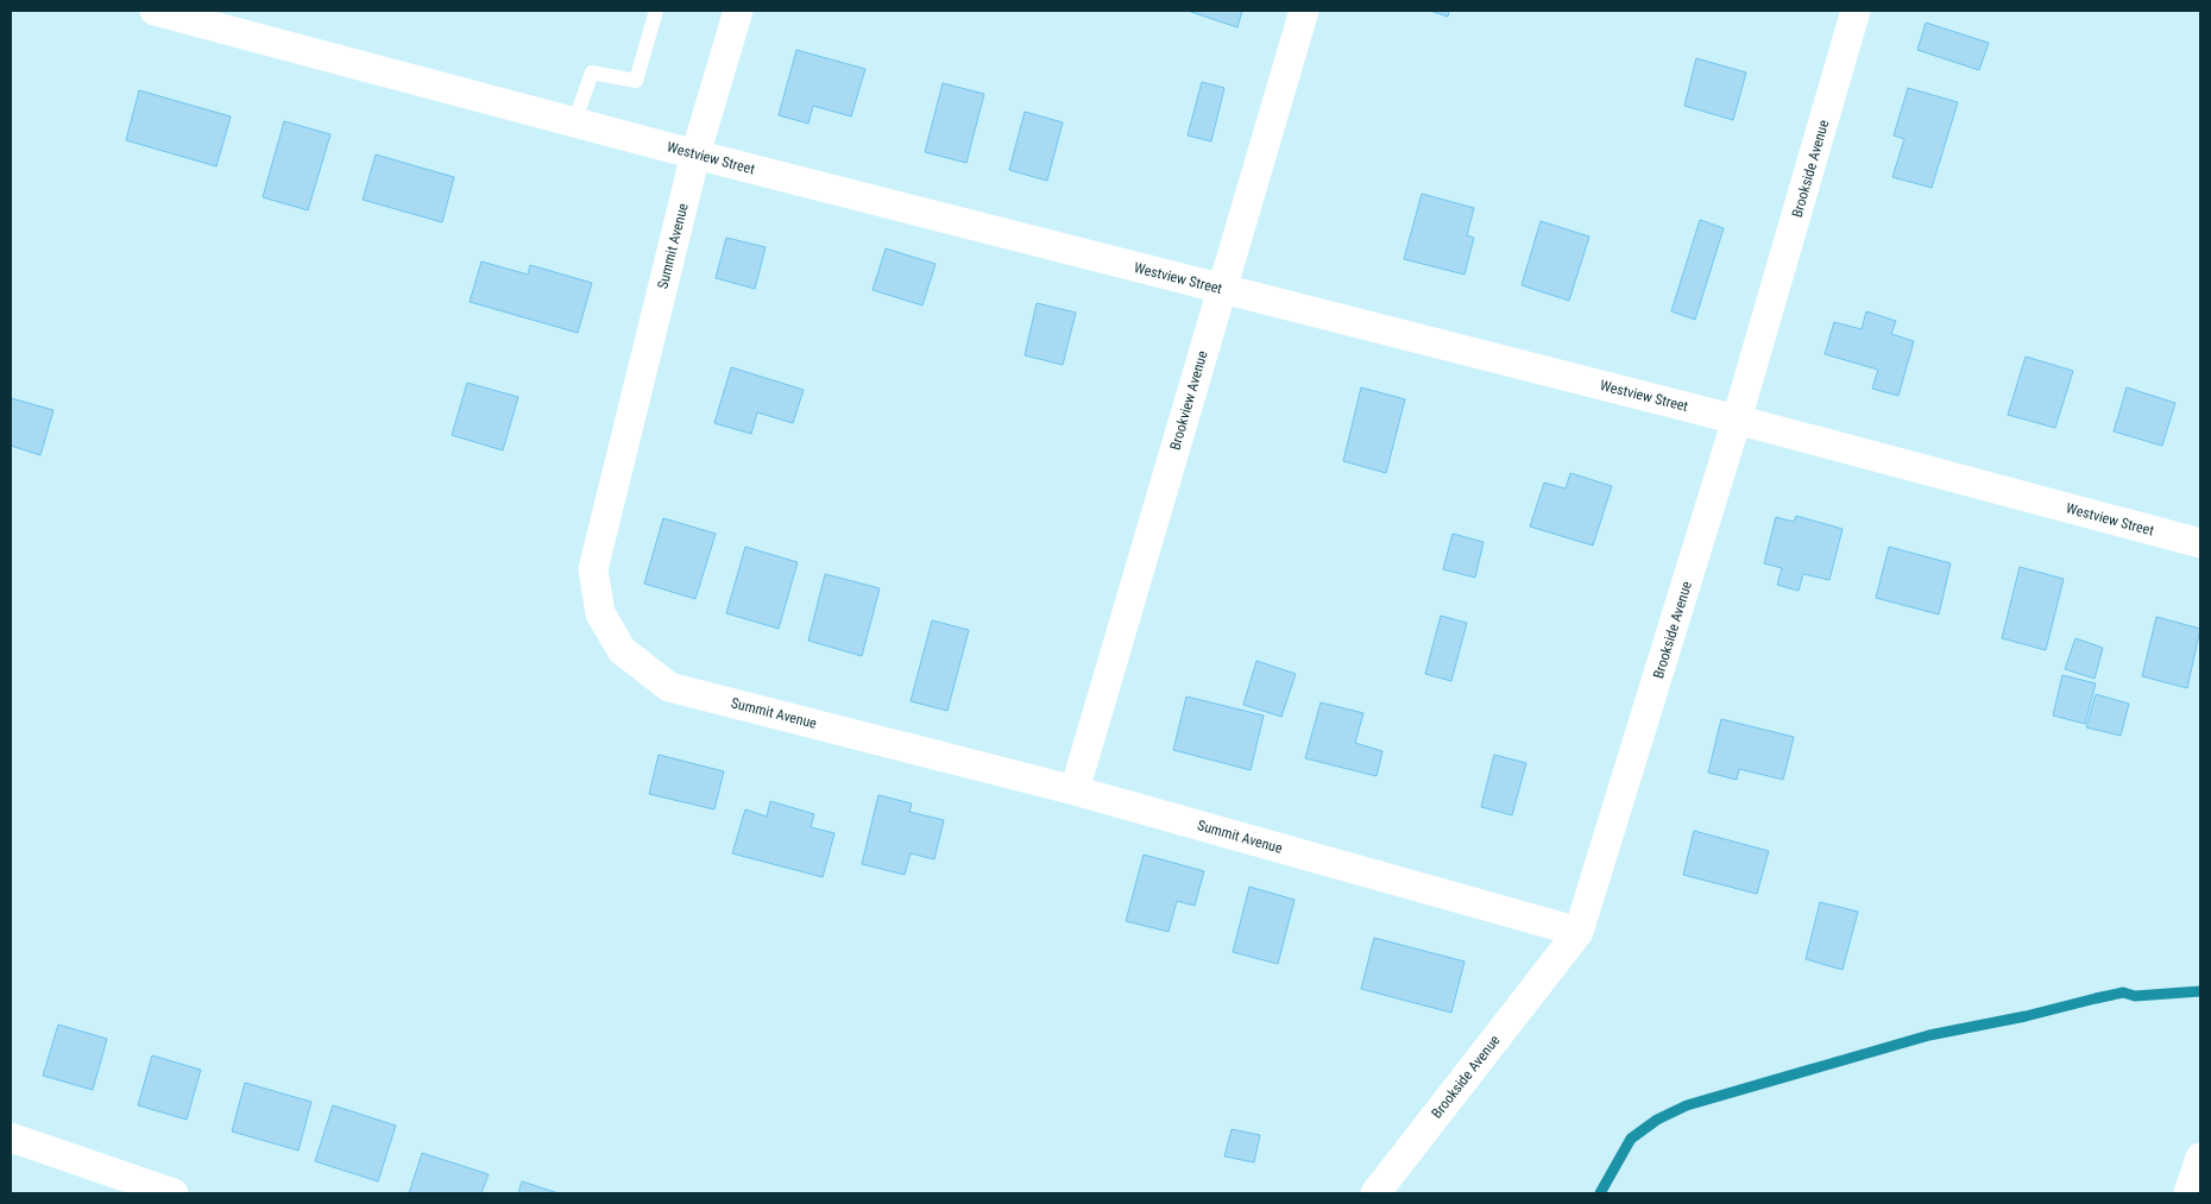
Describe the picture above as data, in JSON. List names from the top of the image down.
{
  "streets": {
    "street": [
      "Westview Street",
      "Brookside Avenue",
      "Summit Avenue",
      "Brookview Avenue"
    ]
  },
  "crossings": [
    ["Westview Street", "Brookside Avenue"],
    ["Westview Street", "Summit Avenue"],
    ["Westview Street", "Brookview Avenue"],
    ["Brookside Avenue", "Summit Avenue"],
    ["Summit Avenue", "Brookview Avenue"]
  ]
}
